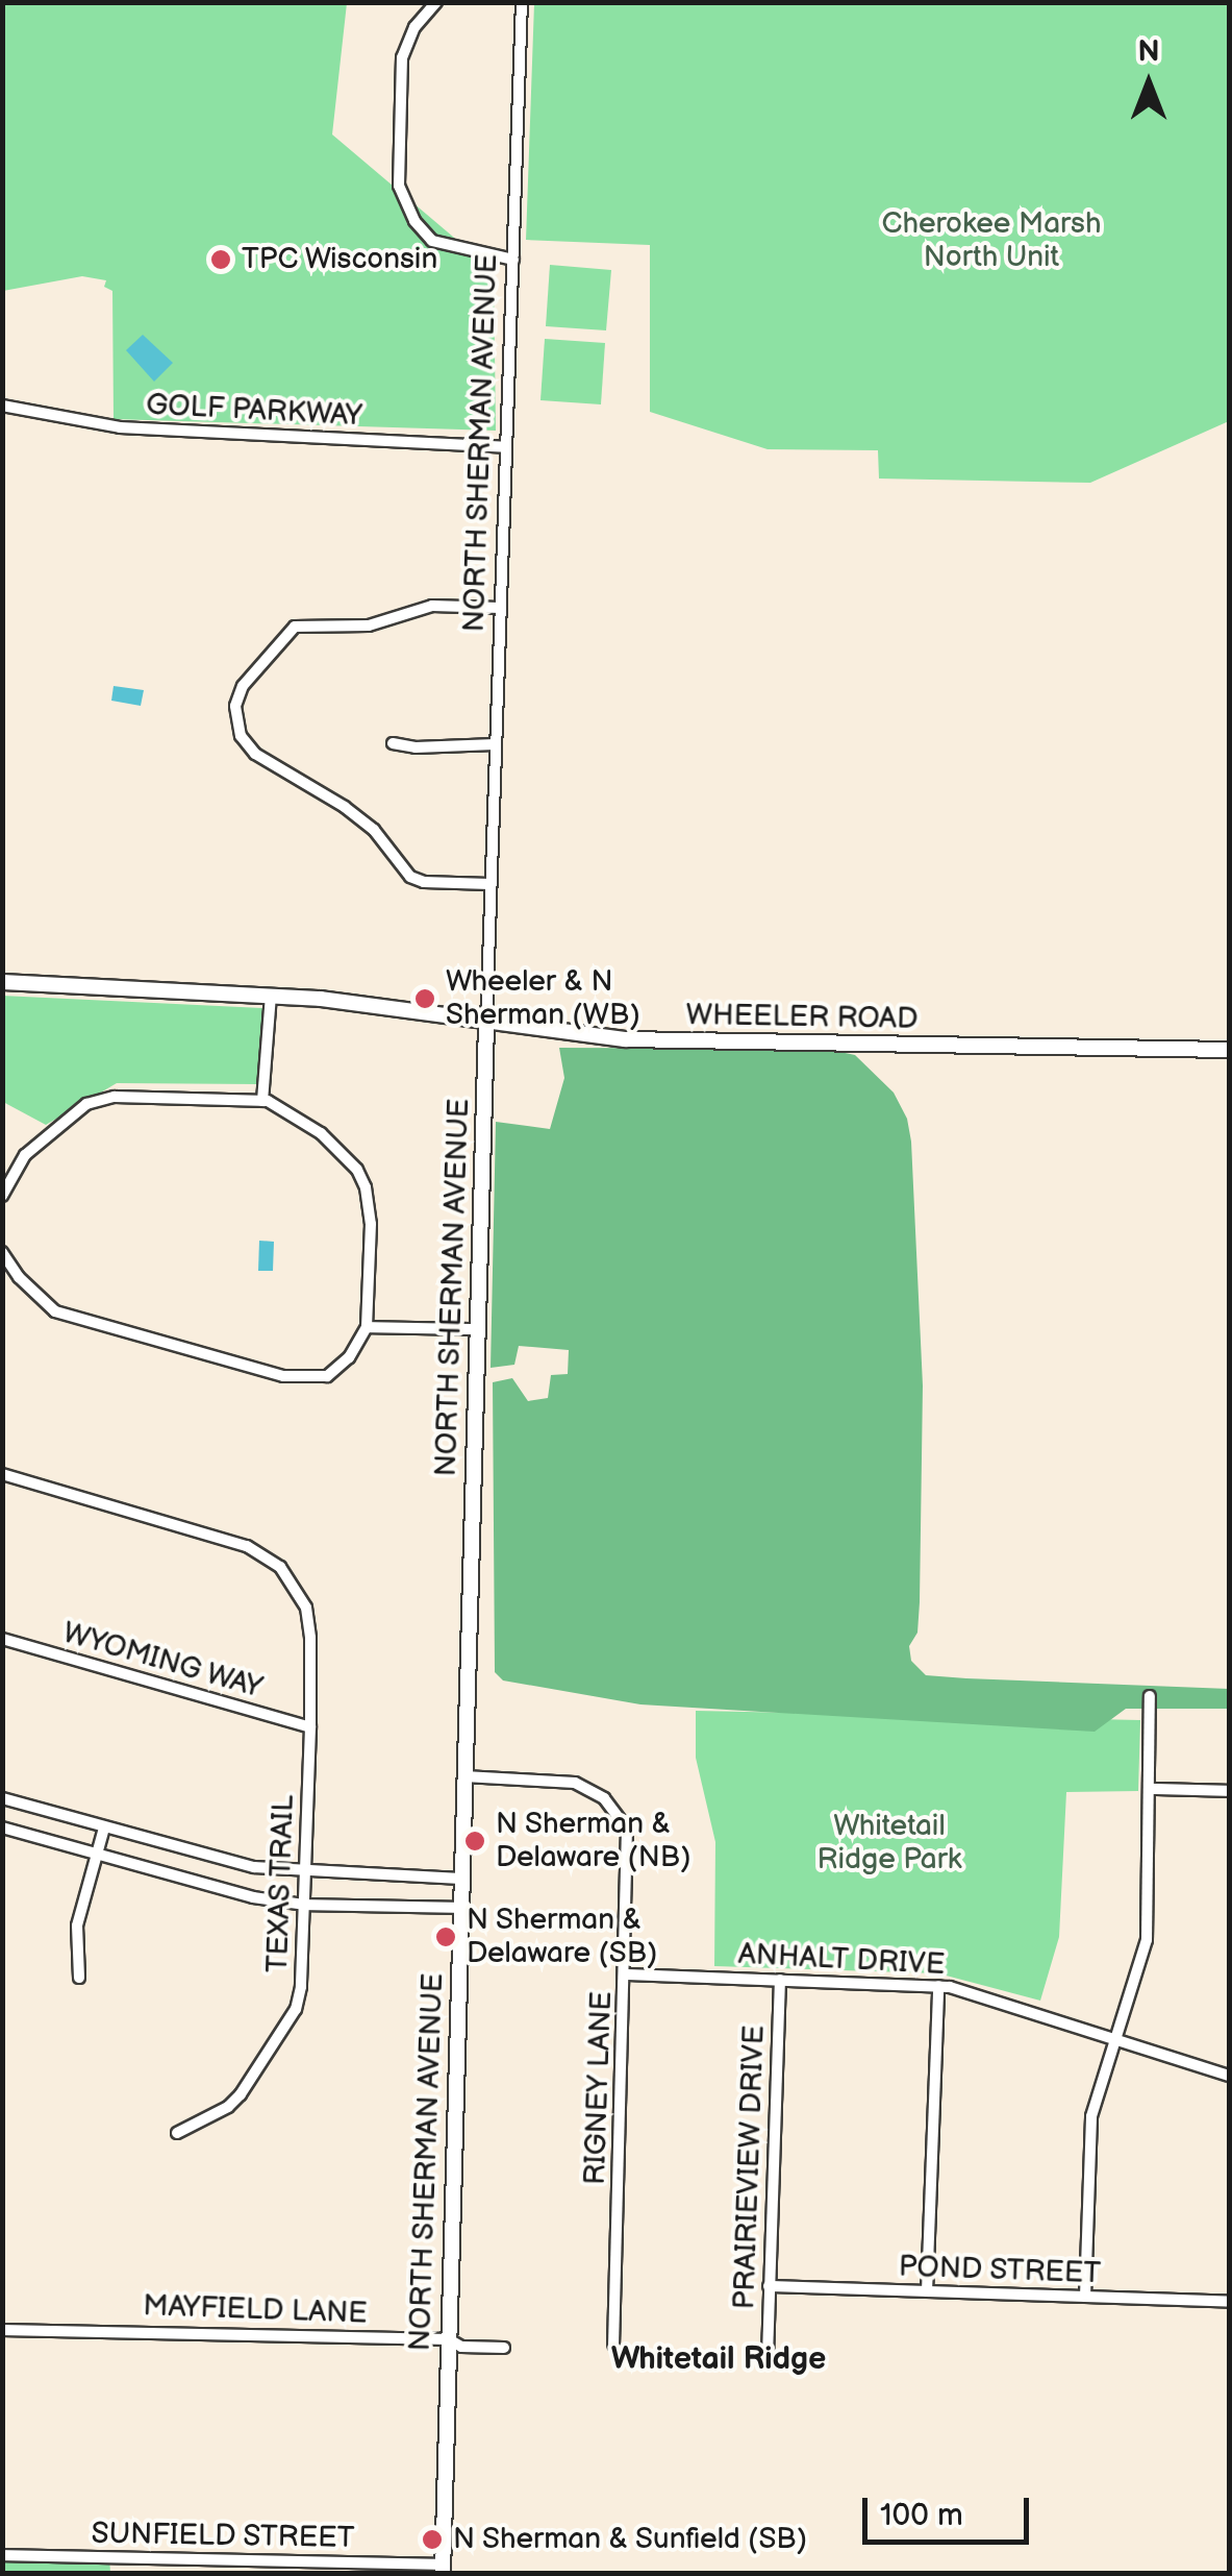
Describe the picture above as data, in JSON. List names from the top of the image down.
{
  "streets": {
    "street": [
      "GOLF PARKWAY",
      "NORTH SHERMAN AVENUE",
      "WHEELER ROAD",
      "WYOMING WAY",
      "TEXAS TRAIL",
      "ANHALT DRIVE",
      "RIGNEY LANE",
      "PRAIRIEVIEW DRIVE",
      "POND STREET",
      "MAYFIELD LANE",
      "SUNFIELD STREET"
    ]
  },
  "crossings": [
    ["GOLF PARKWAY", "NORTH SHERMAN AVENUE"],
    ["NORTH SHERMAN AVENUE", "WHEELER ROAD"],
    ["NORTH SHERMAN AVENUE", "RIGNEY LANE"],
    ["NORTH SHERMAN AVENUE", "MAYFIELD LANE"],
    ["NORTH SHERMAN AVENUE", "SUNFIELD STREET"],
    ["WYOMING WAY", "TEXAS TRAIL"],
    ["ANHALT DRIVE", "RIGNEY LANE"],
    ["ANHALT DRIVE", "PRAIRIEVIEW DRIVE"],
    ["PRAIRIEVIEW DRIVE", "POND STREET"]
  ],
  "districts": ["Whitetail Ridge"],
  "parks": ["Cherokee Marsh North Unit", "Whitetail Ridge Park"],
  "places": [
    "TPC Wisconsin",
    "Wheeler & N Sherman (WB)",
    "N Sherman & Delaware (NB)",
    "N Sherman & Delaware (SB)",
    "N Sherman & Sunfield (SB)"
  ],
  "scale_bar": "100 m",
  "north": "top"
}
